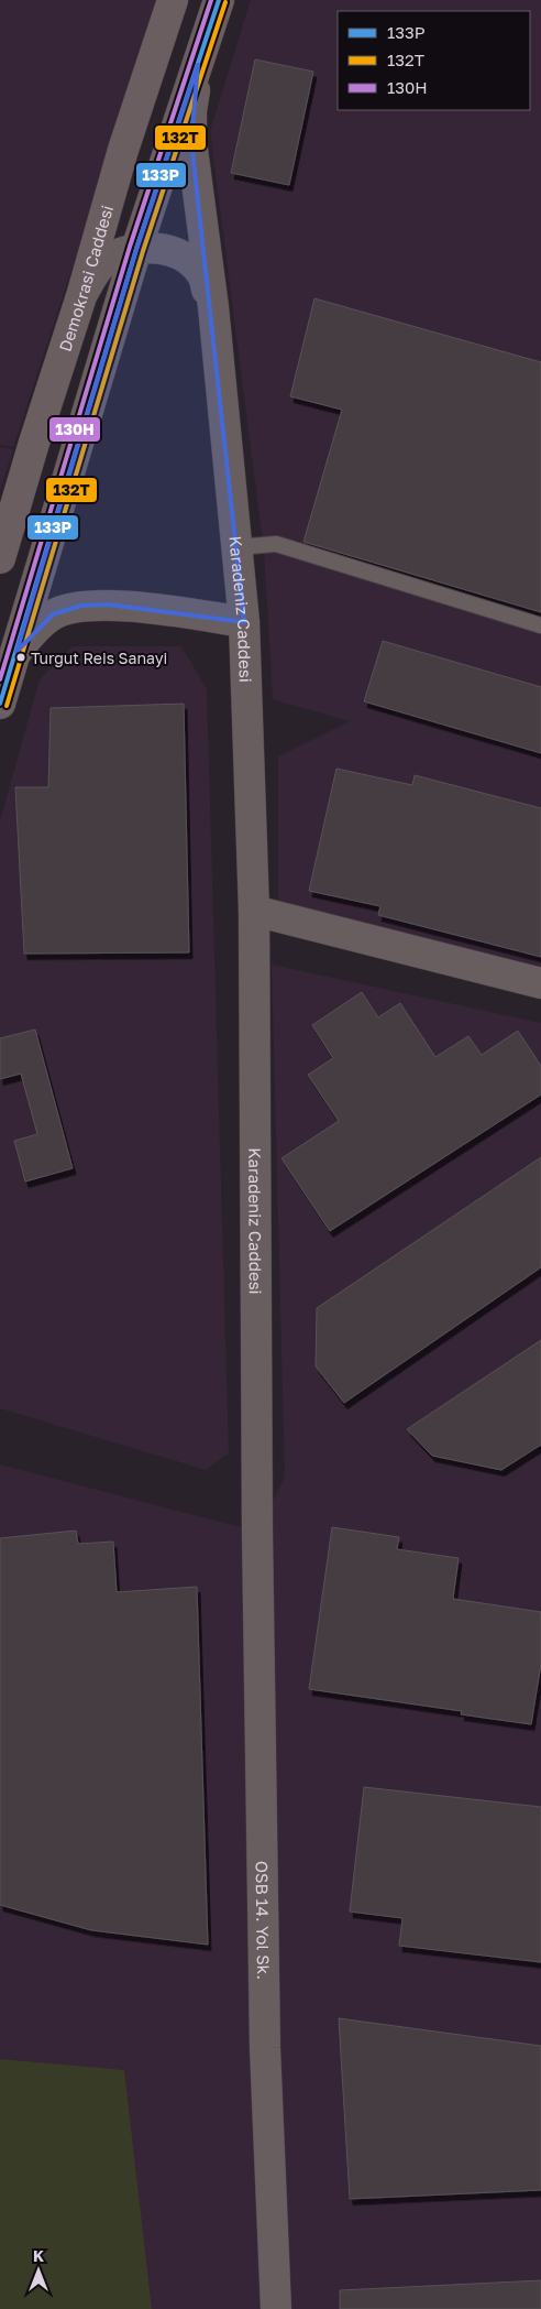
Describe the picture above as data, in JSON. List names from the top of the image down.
{
  "streets": {
    "main road": ["Demokrasi Caddesi"],
    "street": ["Karadeniz Caddesi", "OSB 14. Yol Sk."]
  },
  "crossings": [
    ["Demokrasi Caddesi", "Karadeniz Caddesi"],
    ["Karadeniz Caddesi", "OSB 14. Yol Sk."]
  ],
  "places": ["Turgut Reis Sanayi"],
  "lines": ["transit line 133P", "transit line 130H", "transit line 132T"],
  "legend": ["133P", "132T", "130H"],
  "north": "top"
}
